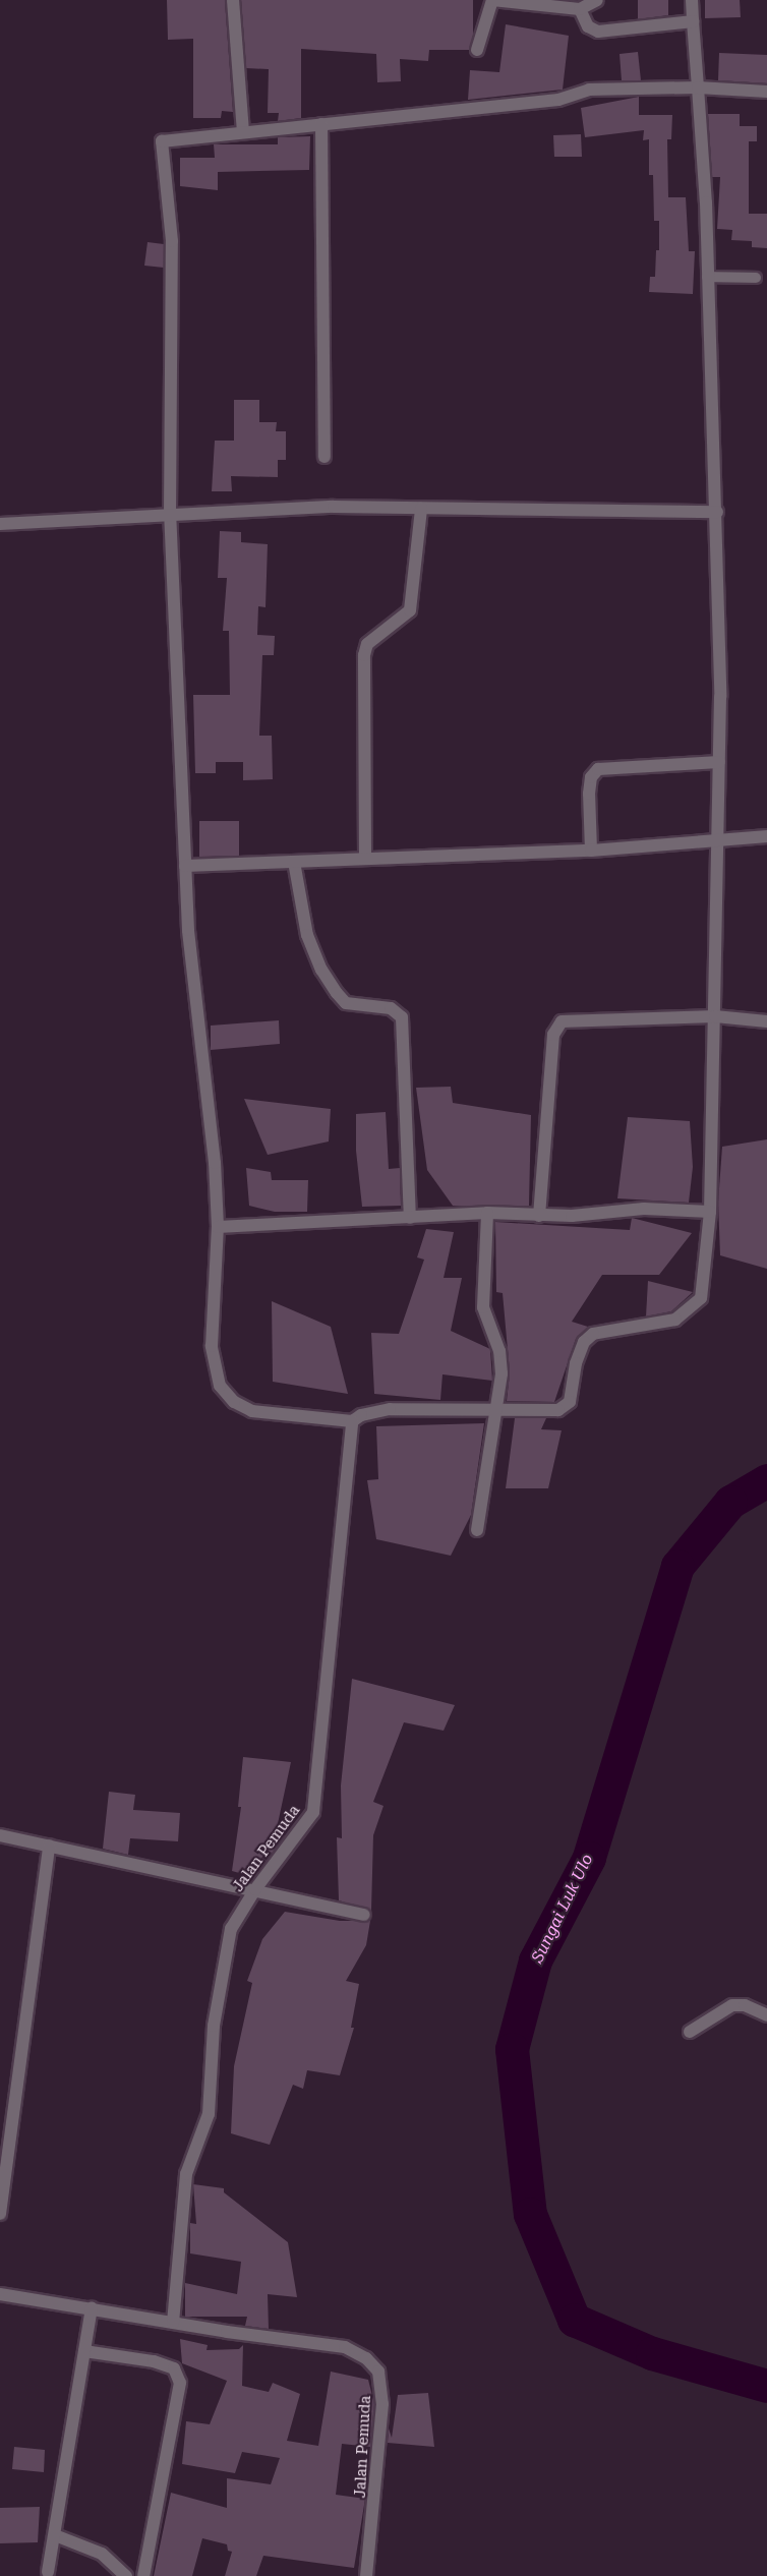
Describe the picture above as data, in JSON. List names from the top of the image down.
{
  "streets": {
    "street": ["Jalan Pemuda"]
  },
  "water": ["Sungai Luk Ulo"]
}
